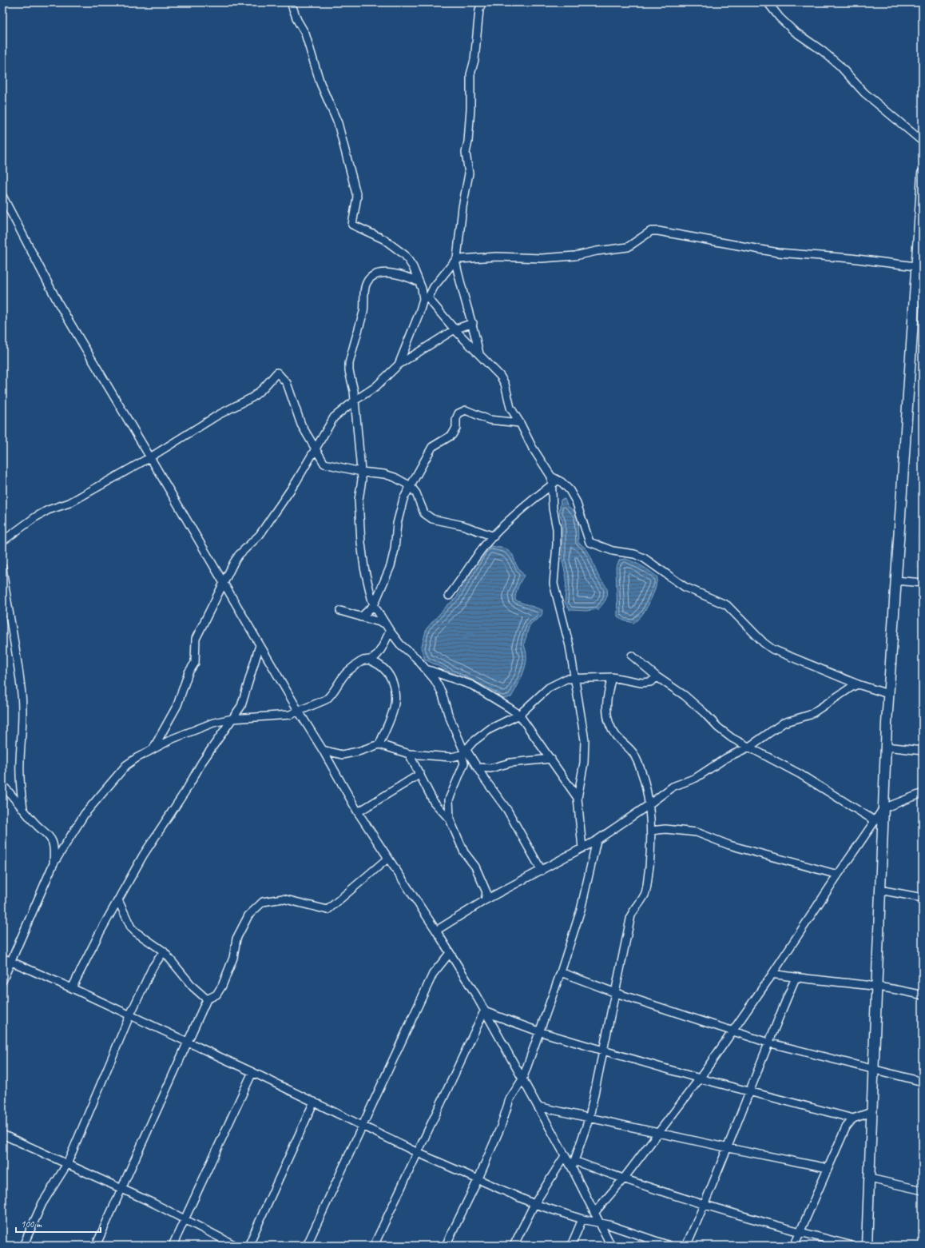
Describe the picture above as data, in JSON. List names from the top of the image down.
{
  "scale_bar": "100 m"
}
